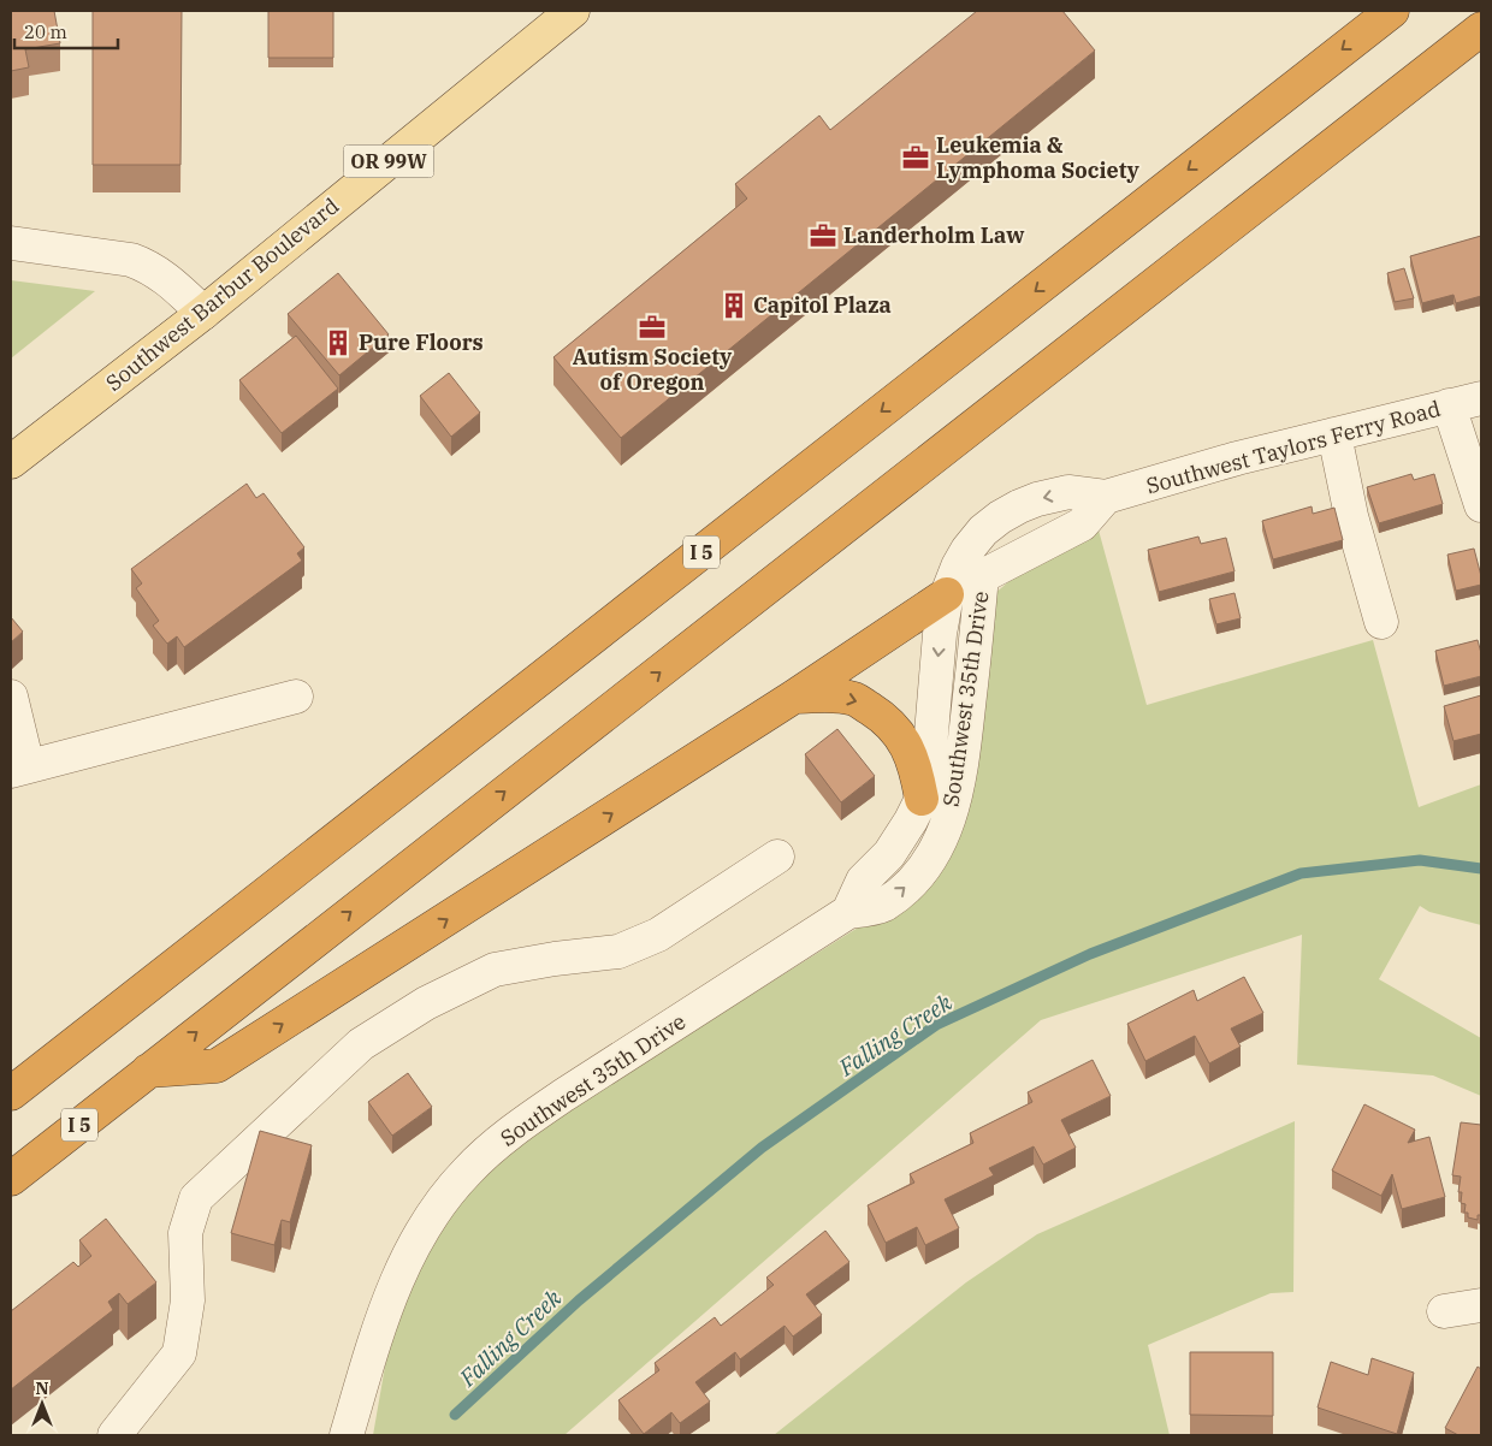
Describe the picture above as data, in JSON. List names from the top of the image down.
{
  "streets": {
    "highway": ["I 5"],
    "main road": ["OR 99W", "Southwest Barbur Boulevard"],
    "street": ["Southwest Taylors Ferry Road", "Southwest 35th Drive"]
  },
  "crossings": [
    ["Southwest Taylors Ferry Road", "Southwest 35th Drive"]
  ],
  "water": ["Falling Creek"],
  "places": {
    "office": ["Leukemia & Lymphoma Society", "Landerholm Law", "Autism Society of Oregon"],
    "building": ["Capitol Plaza", "Pure Floors"]
  },
  "scale_bar": "20 m",
  "north": "top"
}
